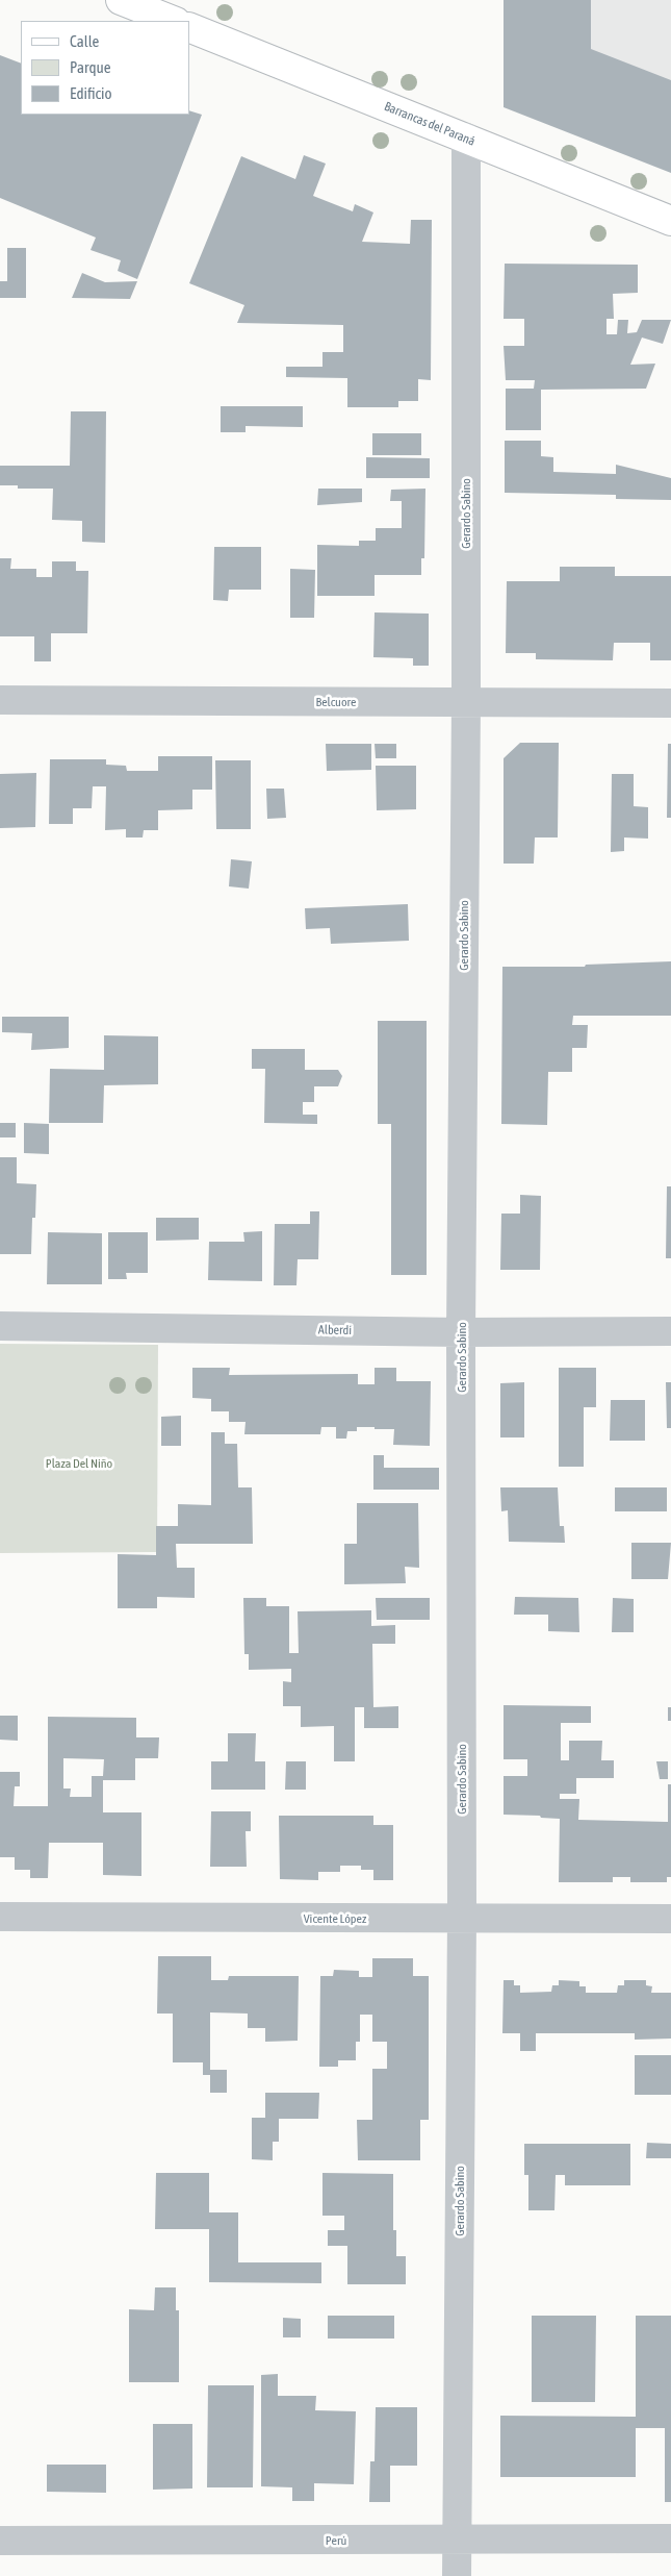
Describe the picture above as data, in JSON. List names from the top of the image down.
{
  "streets": {
    "main road": ["Barrancas del Paraná"],
    "street": [
      "Gerardo Sabino",
      "Belcuore",
      "Alberdi",
      "Vicente López",
      "Perú"
    ]
  },
  "crossings": [
    ["Barrancas del Paraná", "Gerardo Sabino"],
    ["Gerardo Sabino", "Belcuore"],
    ["Gerardo Sabino", "Alberdi"],
    ["Gerardo Sabino", "Vicente López"],
    ["Gerardo Sabino", "Perú"]
  ],
  "parks": ["Plaza Del Niño"],
  "legend": ["Calle", "Parque", "Edificio"]
}
